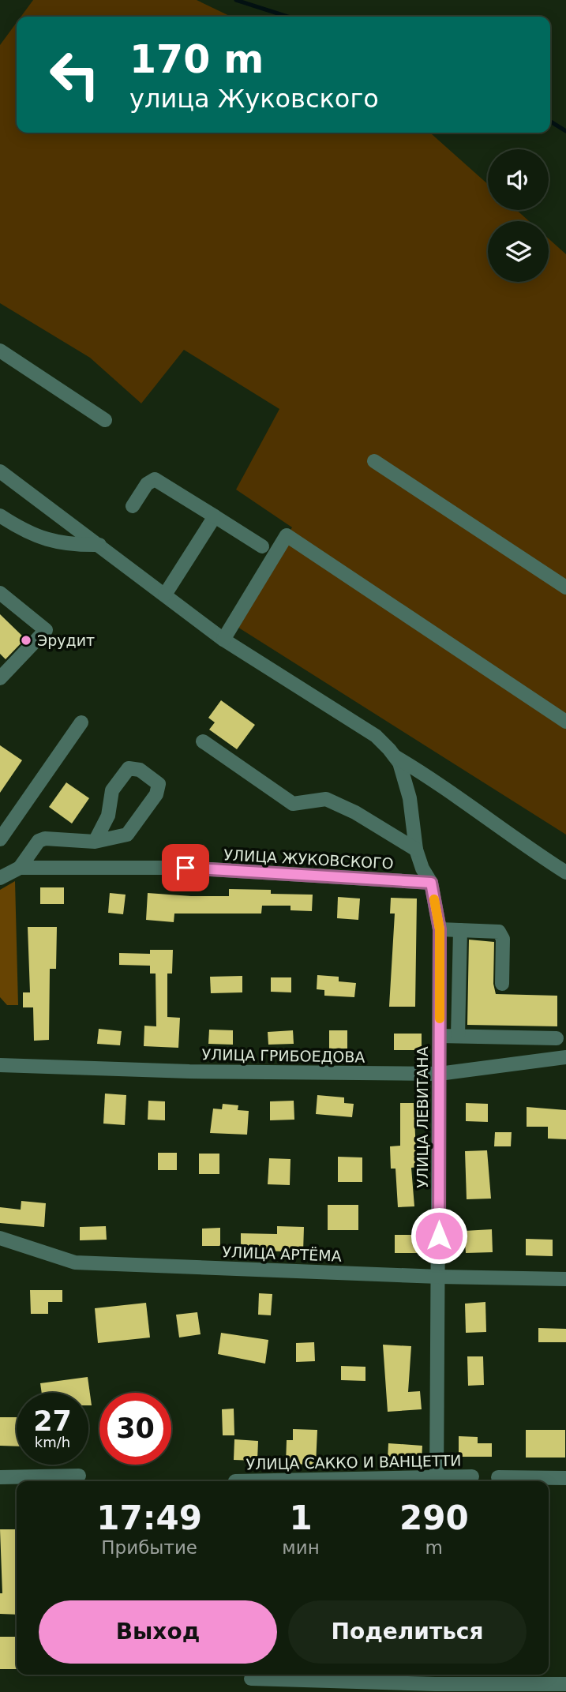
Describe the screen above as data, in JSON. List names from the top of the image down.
{
  "streets": {
    "street": [
      "УЛИЦА ЖУКОВСКОГО",
      "УЛИЦА ГРИБОЕДОВА",
      "УЛИЦА ЛЕВИТАНА",
      "УЛИЦА АРТЁМА",
      "УЛИЦА САККО И ВАНЦЕТТИ"
    ]
  },
  "crossings": [
    ["УЛИЦА ЖУКОВСКОГО", "УЛИЦА ЛЕВИТАНА"],
    ["УЛИЦА ГРИБОЕДОВА", "УЛИЦА ЛЕВИТАНА"],
    ["УЛИЦА ЛЕВИТАНА", "УЛИЦА АРТЁМА"],
    ["УЛИЦА ЛЕВИТАНА", "УЛИЦА САККО И ВАНЦЕТТИ"]
  ],
  "places": ["Эрудит"],
  "page": {
    "turn": ["170 m", "улица Жуковского"],
    "speed": "27 km/h",
    "limit": "30",
    "eta": [
      "17:49",
      "Прибытие",
      "1",
      "мин",
      "290",
      "m"
    ],
    "buttons": ["Выход", "Поделиться"]
  }
}
